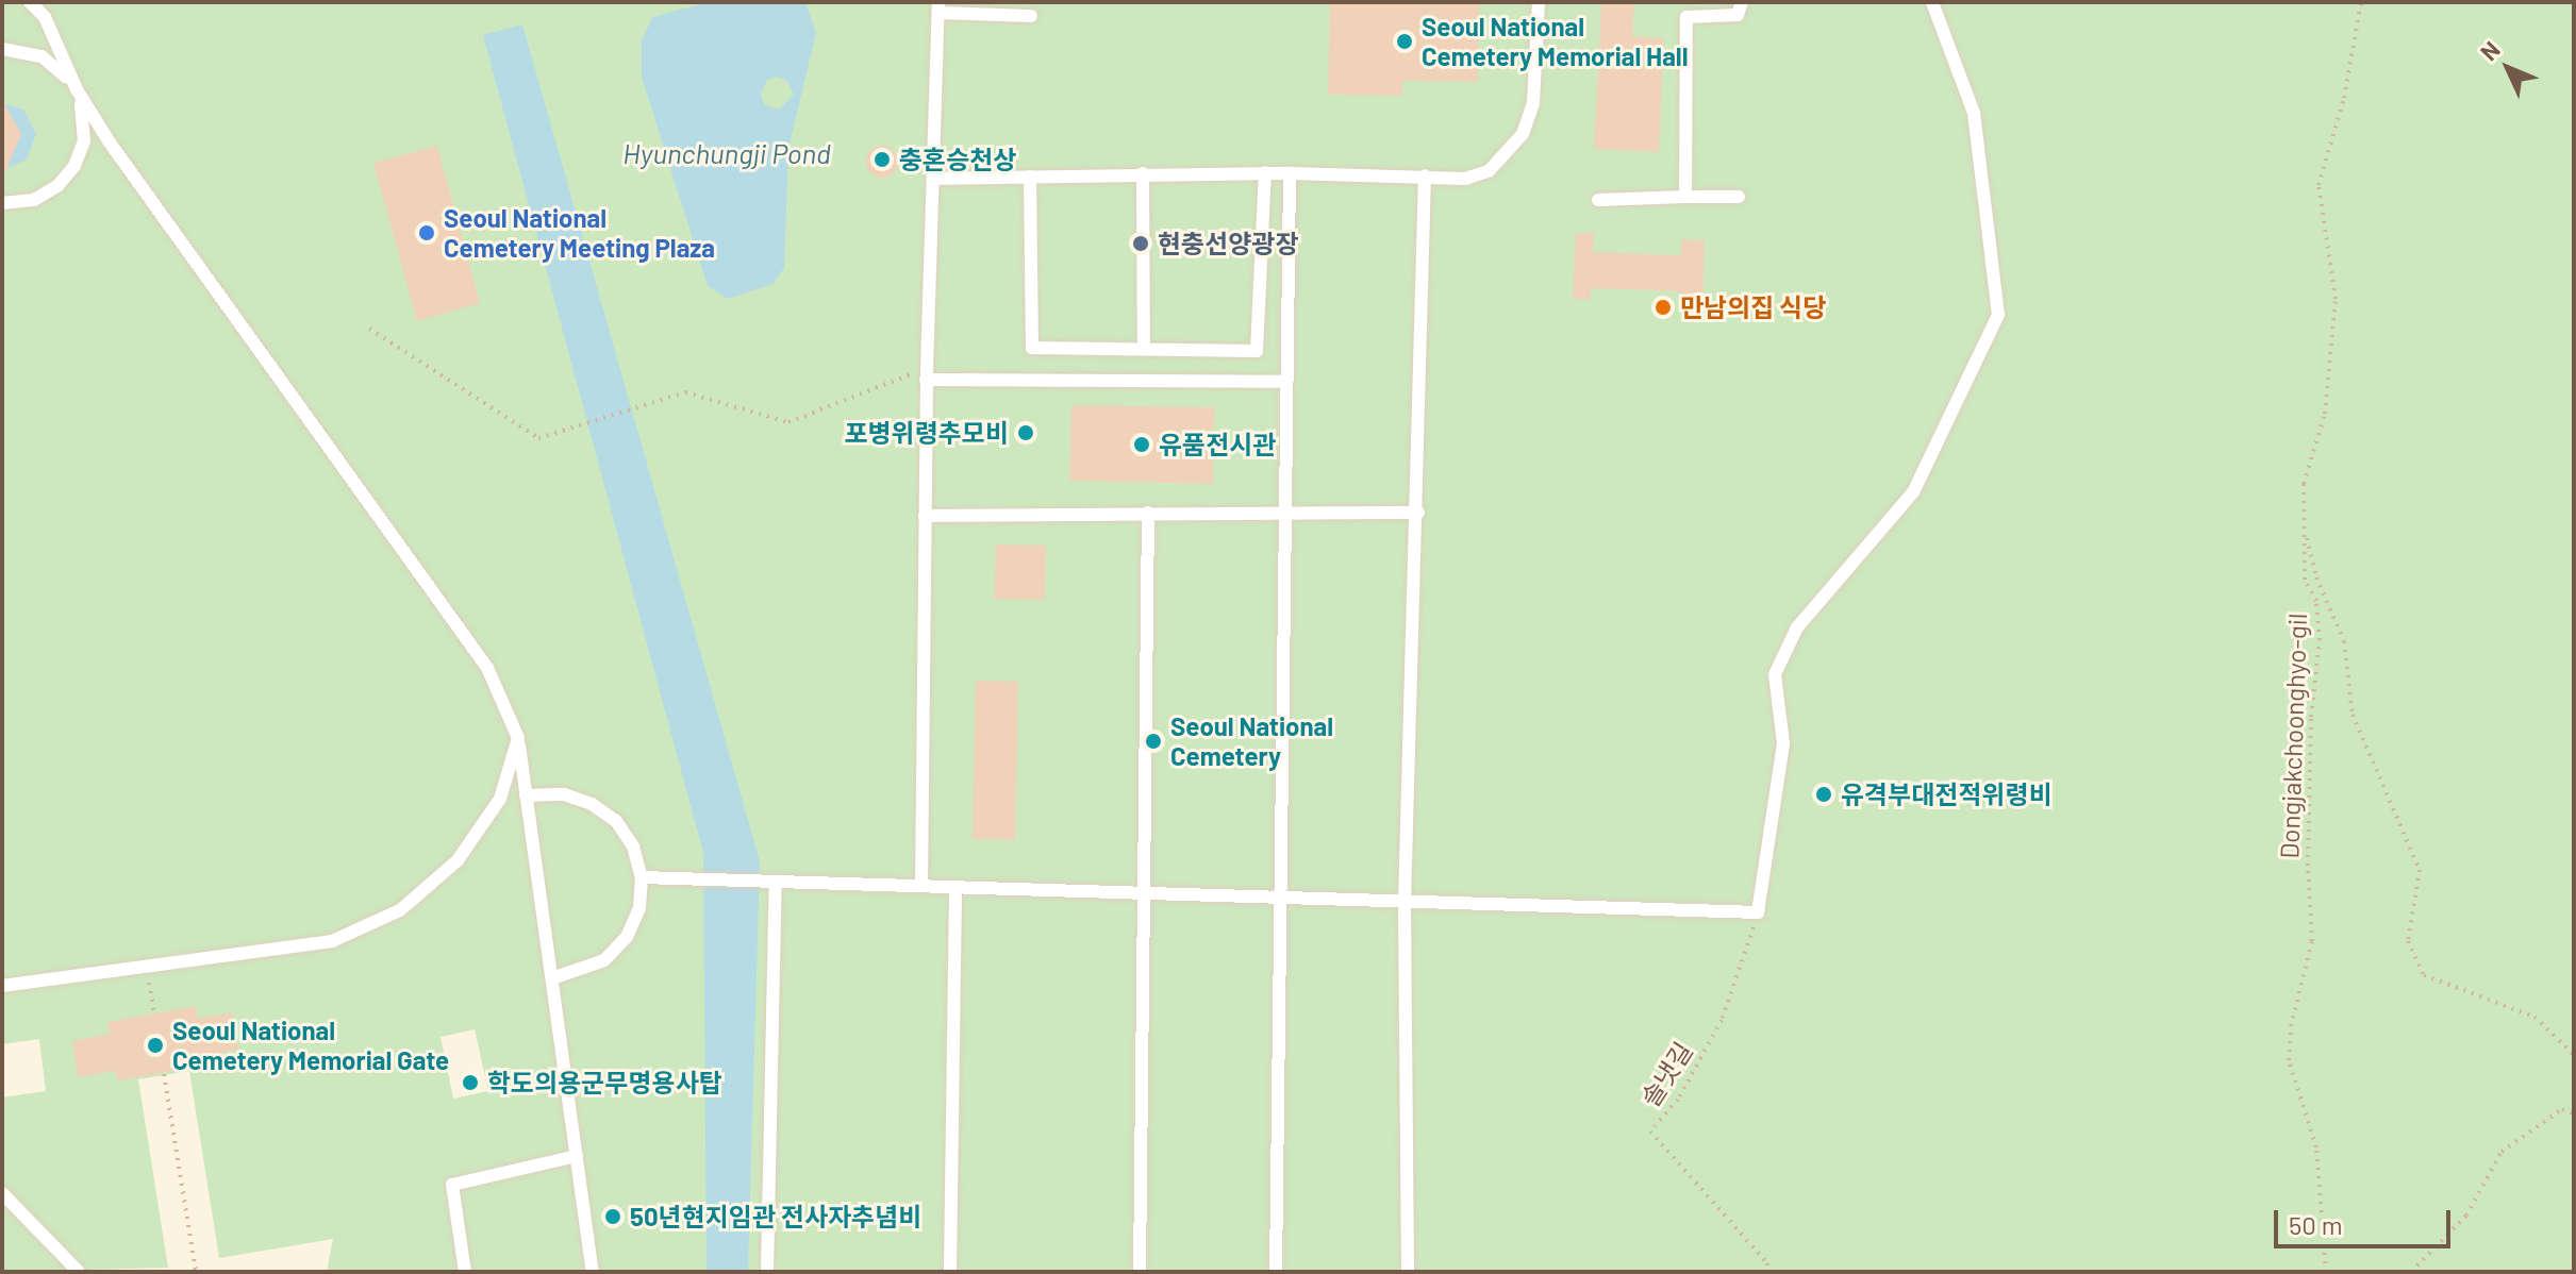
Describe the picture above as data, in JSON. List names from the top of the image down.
{
  "streets": {
    "path": ["Dongjakchoonghyo-gil", "솔냇길"]
  },
  "water": ["Hyunchungji Pond"],
  "places": [
    "Seoul National Cemetery Memorial Hall",
    "충혼승천상",
    "Seoul National Cemetery Meeting Plaza",
    "현충선양광장",
    "만남의집 식당",
    "포병위령추모비",
    "유품전시관",
    "Seoul National Cemetery",
    "유격부대전적위령비",
    "Seoul National Cemetery Memorial Gate",
    "학도의용군무명용사탑",
    "50년현지임관 전사자추념비"
  ],
  "scale_bar": "50 m",
  "north": "top left"
}
